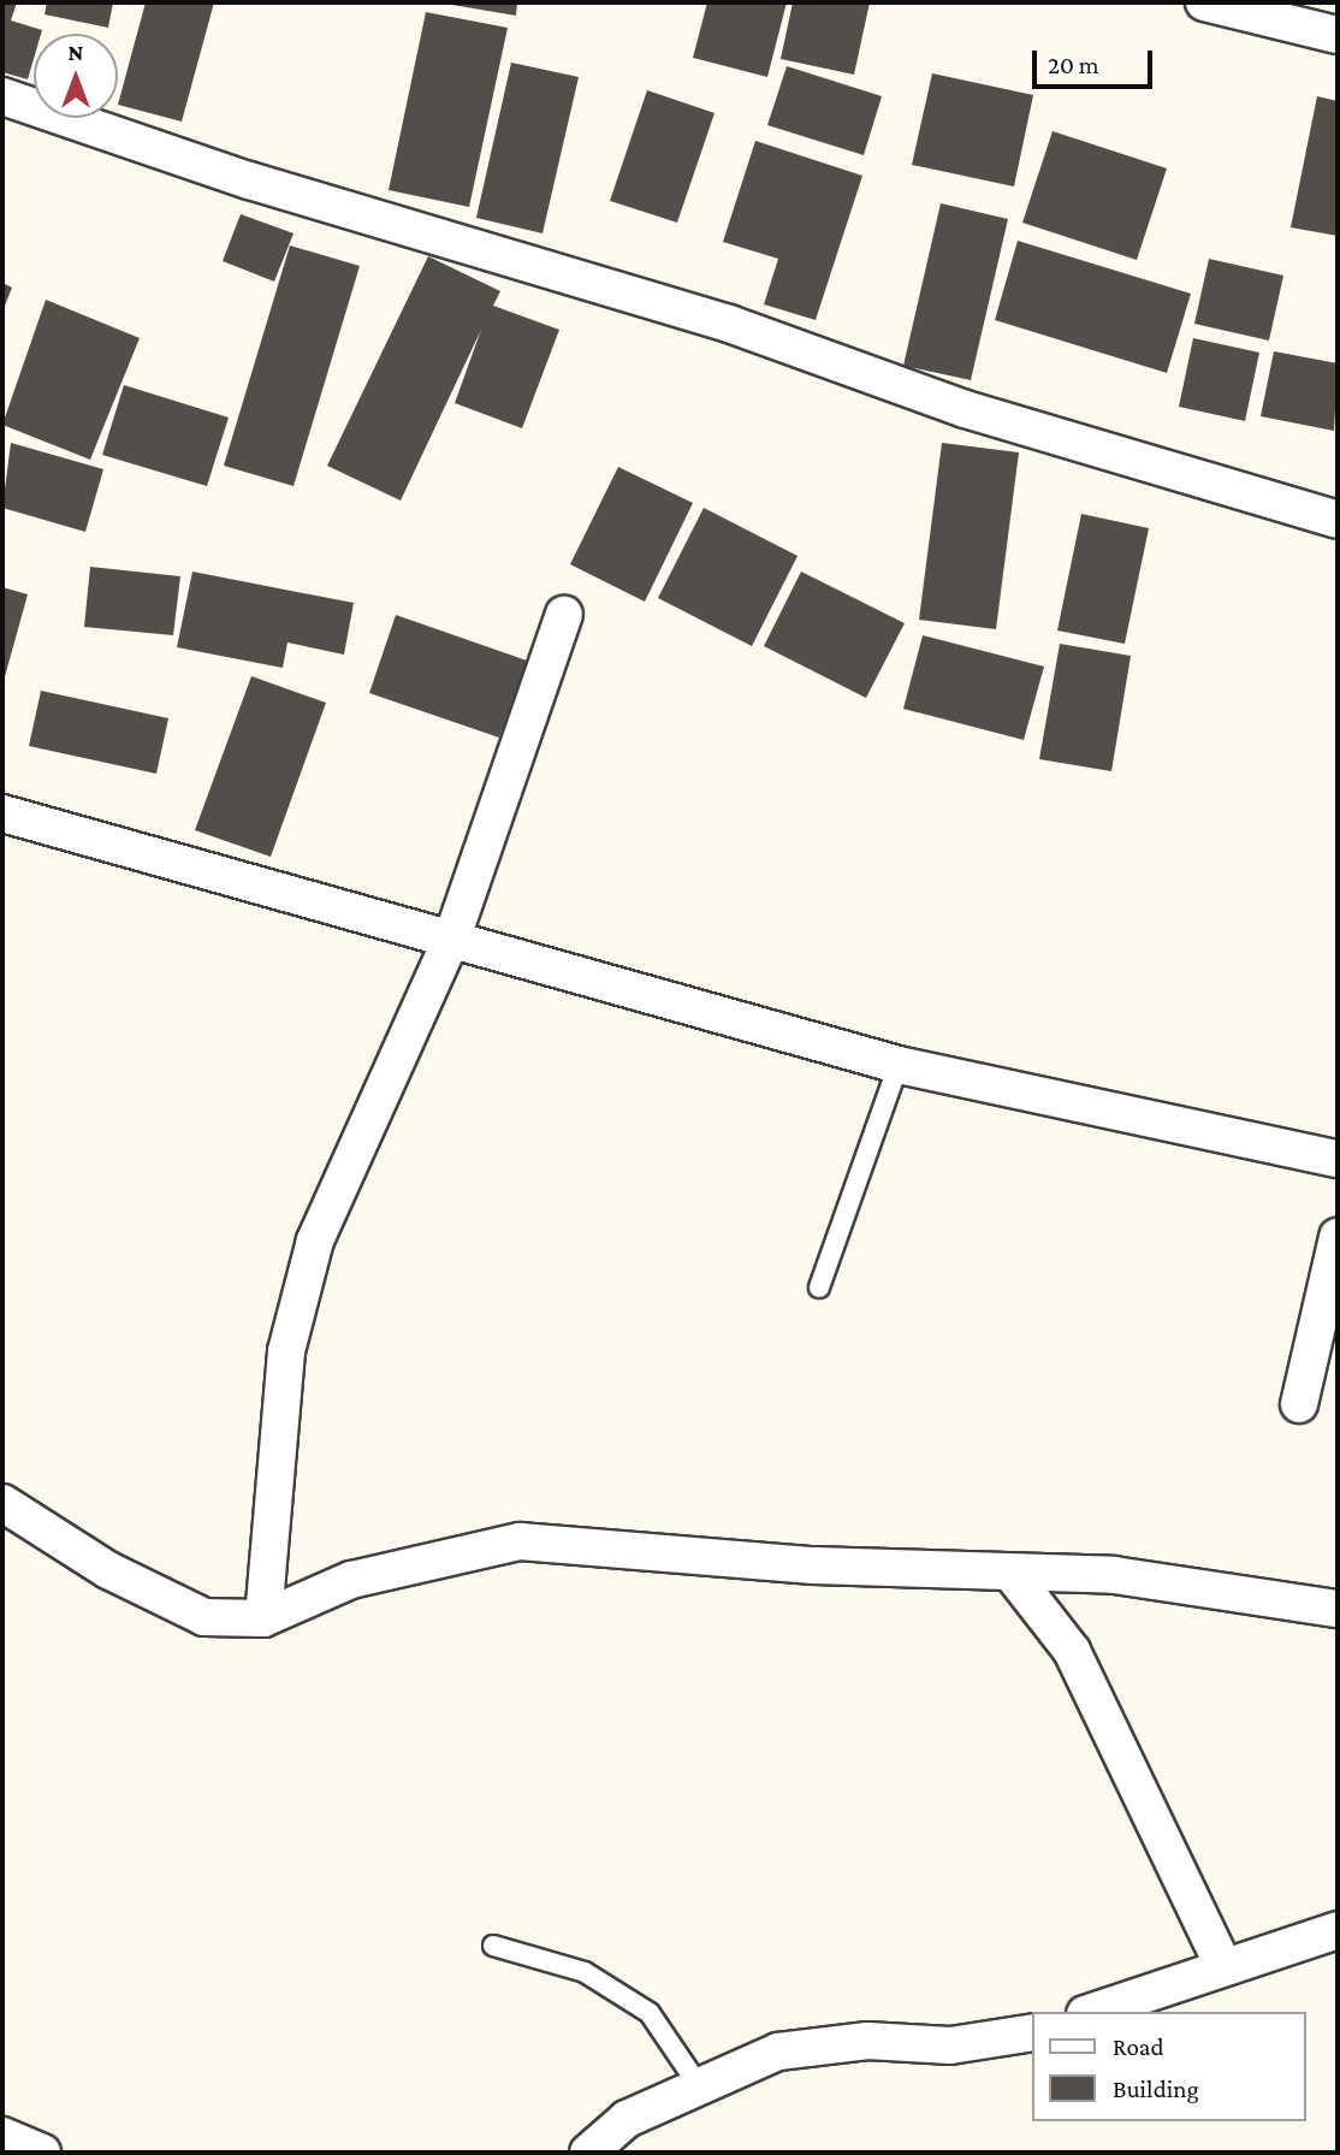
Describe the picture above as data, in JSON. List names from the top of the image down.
{
  "legend": ["Road", "Building"],
  "scale_bar": "20 m",
  "north": "top"
}
